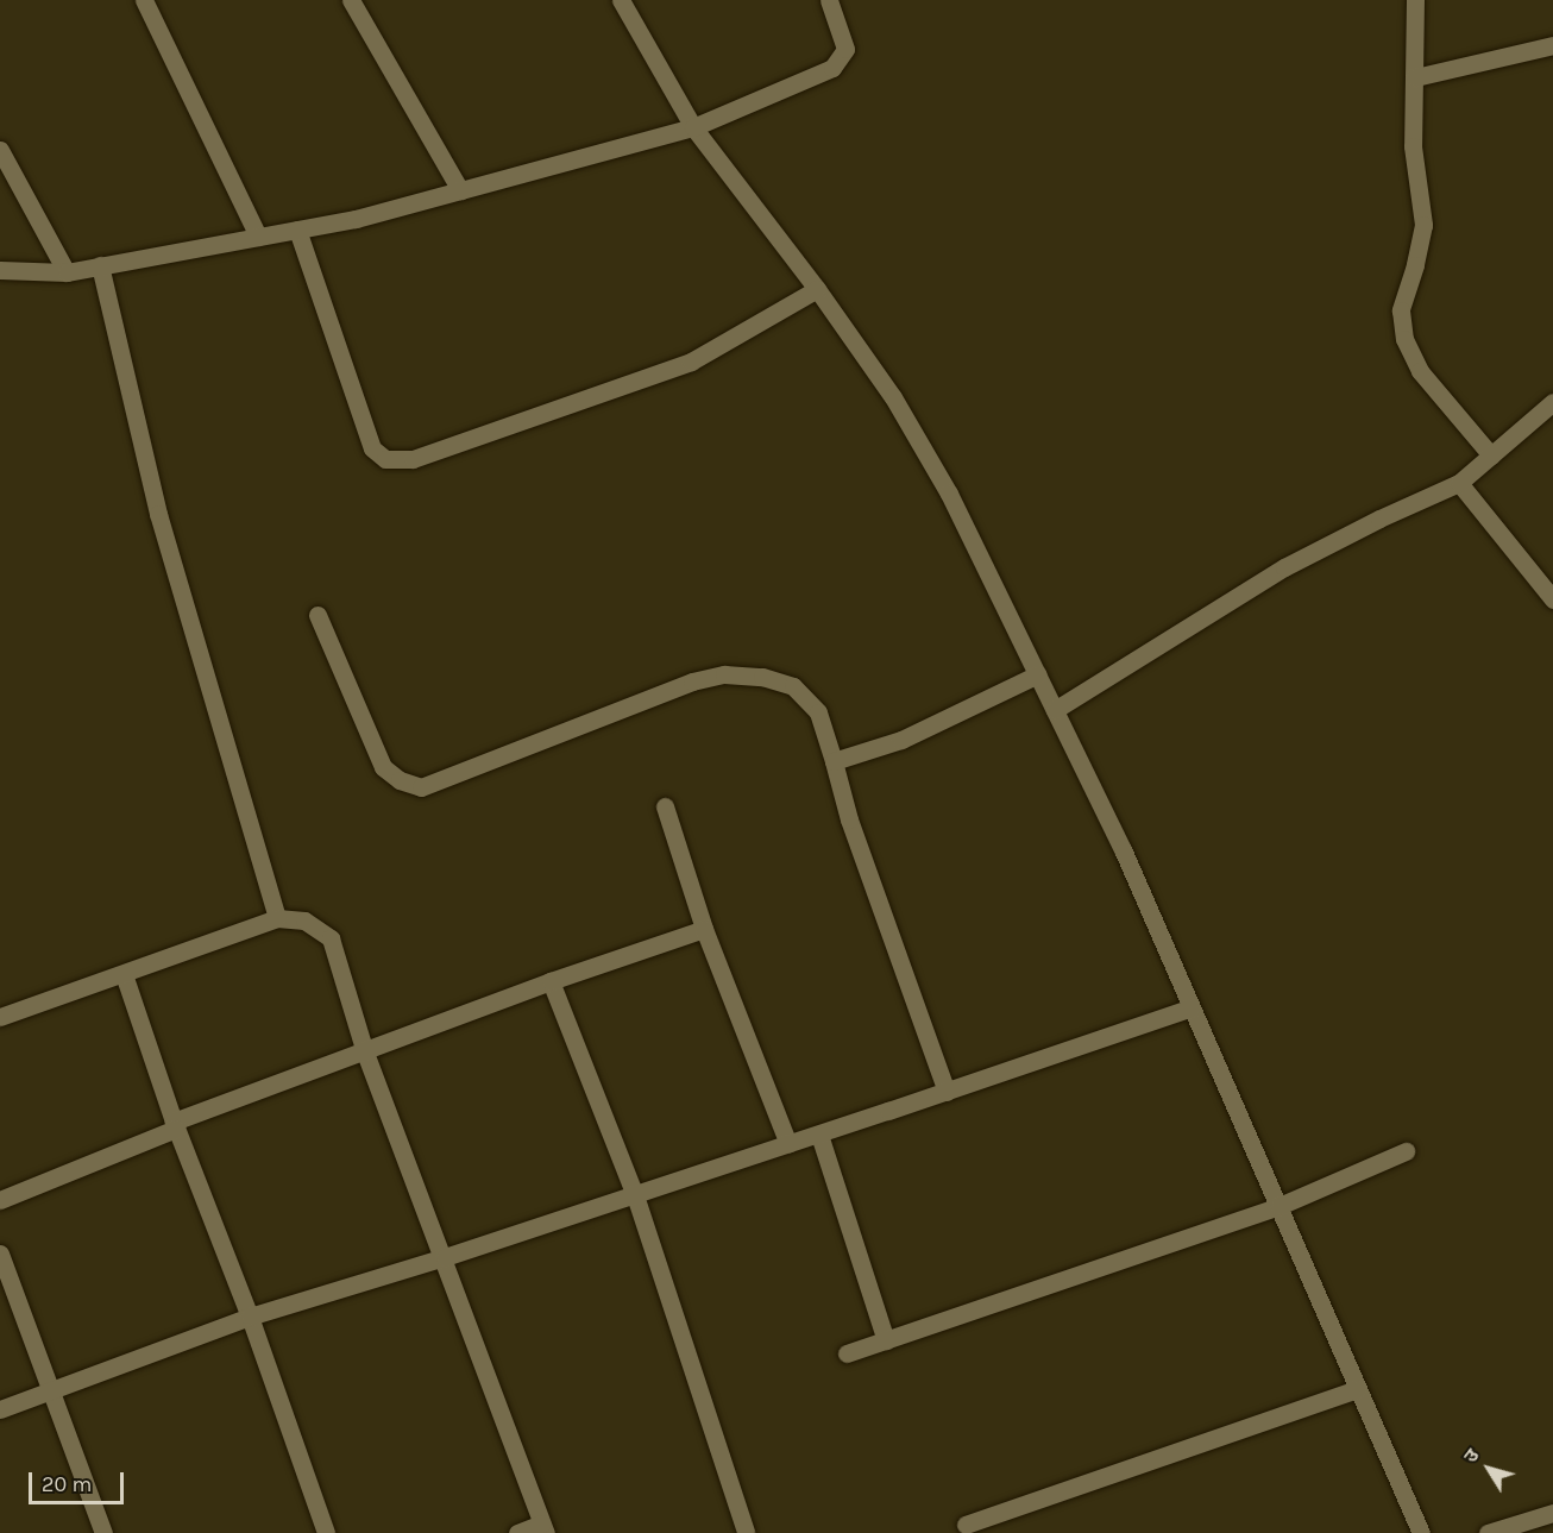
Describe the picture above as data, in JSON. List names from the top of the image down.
{
  "scale_bar": "20 m",
  "north": "top left"
}
